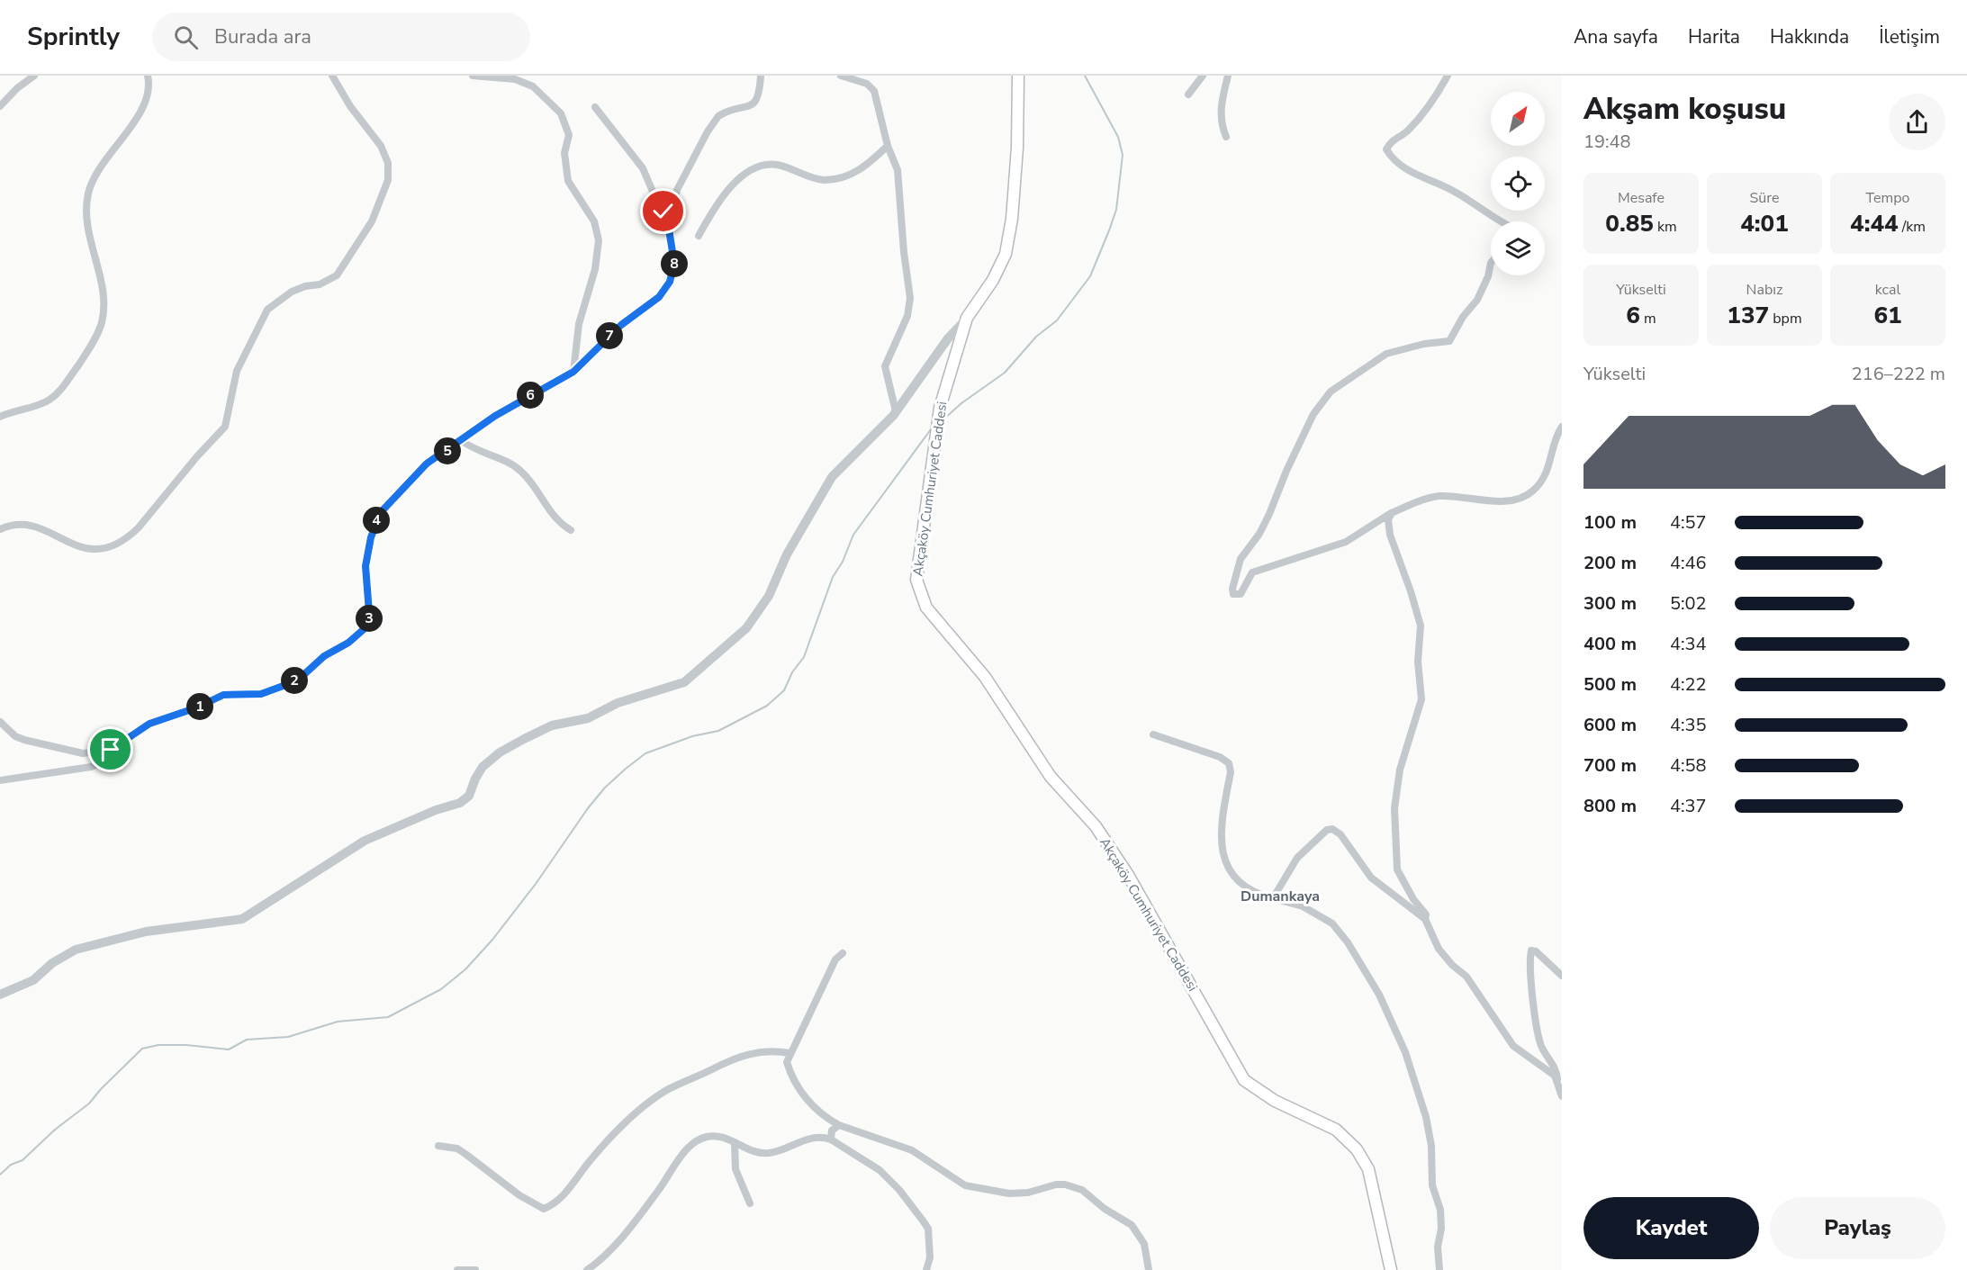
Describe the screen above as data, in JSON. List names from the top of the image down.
{
  "streets": {
    "main road": ["Akçaköy Cumhuriyet Caddesi"]
  },
  "districts": ["Dumankaya"],
  "north": "top right",
  "page": {
    "header": "Sprintly",
    "search": "Burada ara",
    "nav": [
      "Ana sayfa",
      "Harita",
      "Hakkında",
      "İletişim"
    ],
    "heading": ["Akşam koşusu", "19:48"],
    "stats": [
      ["Mesafe", "0.85 km"],
      ["Süre", "4:01"],
      ["Tempo", "4:44 /km"],
      ["Yükselti", "6 m"],
      ["Nabız", "137 bpm"],
      ["kcal", "61"]
    ],
    "pins": [
      "8",
      "7",
      "6",
      "5",
      "4",
      "3",
      "2",
      "1"
    ],
    "chart": ["Yükselti", "216–222 m"],
    "list": [
      {
        "name": "100 m",
        "note": "4:57"
      },
      {
        "name": "200 m",
        "note": "4:46"
      },
      {
        "name": "300 m",
        "note": "5:02"
      },
      {
        "name": "400 m",
        "note": "4:34"
      },
      {
        "name": "500 m",
        "note": "4:22"
      },
      {
        "name": "600 m",
        "note": "4:35"
      },
      {
        "name": "700 m",
        "note": "4:58"
      },
      {
        "name": "800 m",
        "note": "4:37"
      }
    ],
    "buttons": ["Kaydet", "Paylaş"]
  }
}
